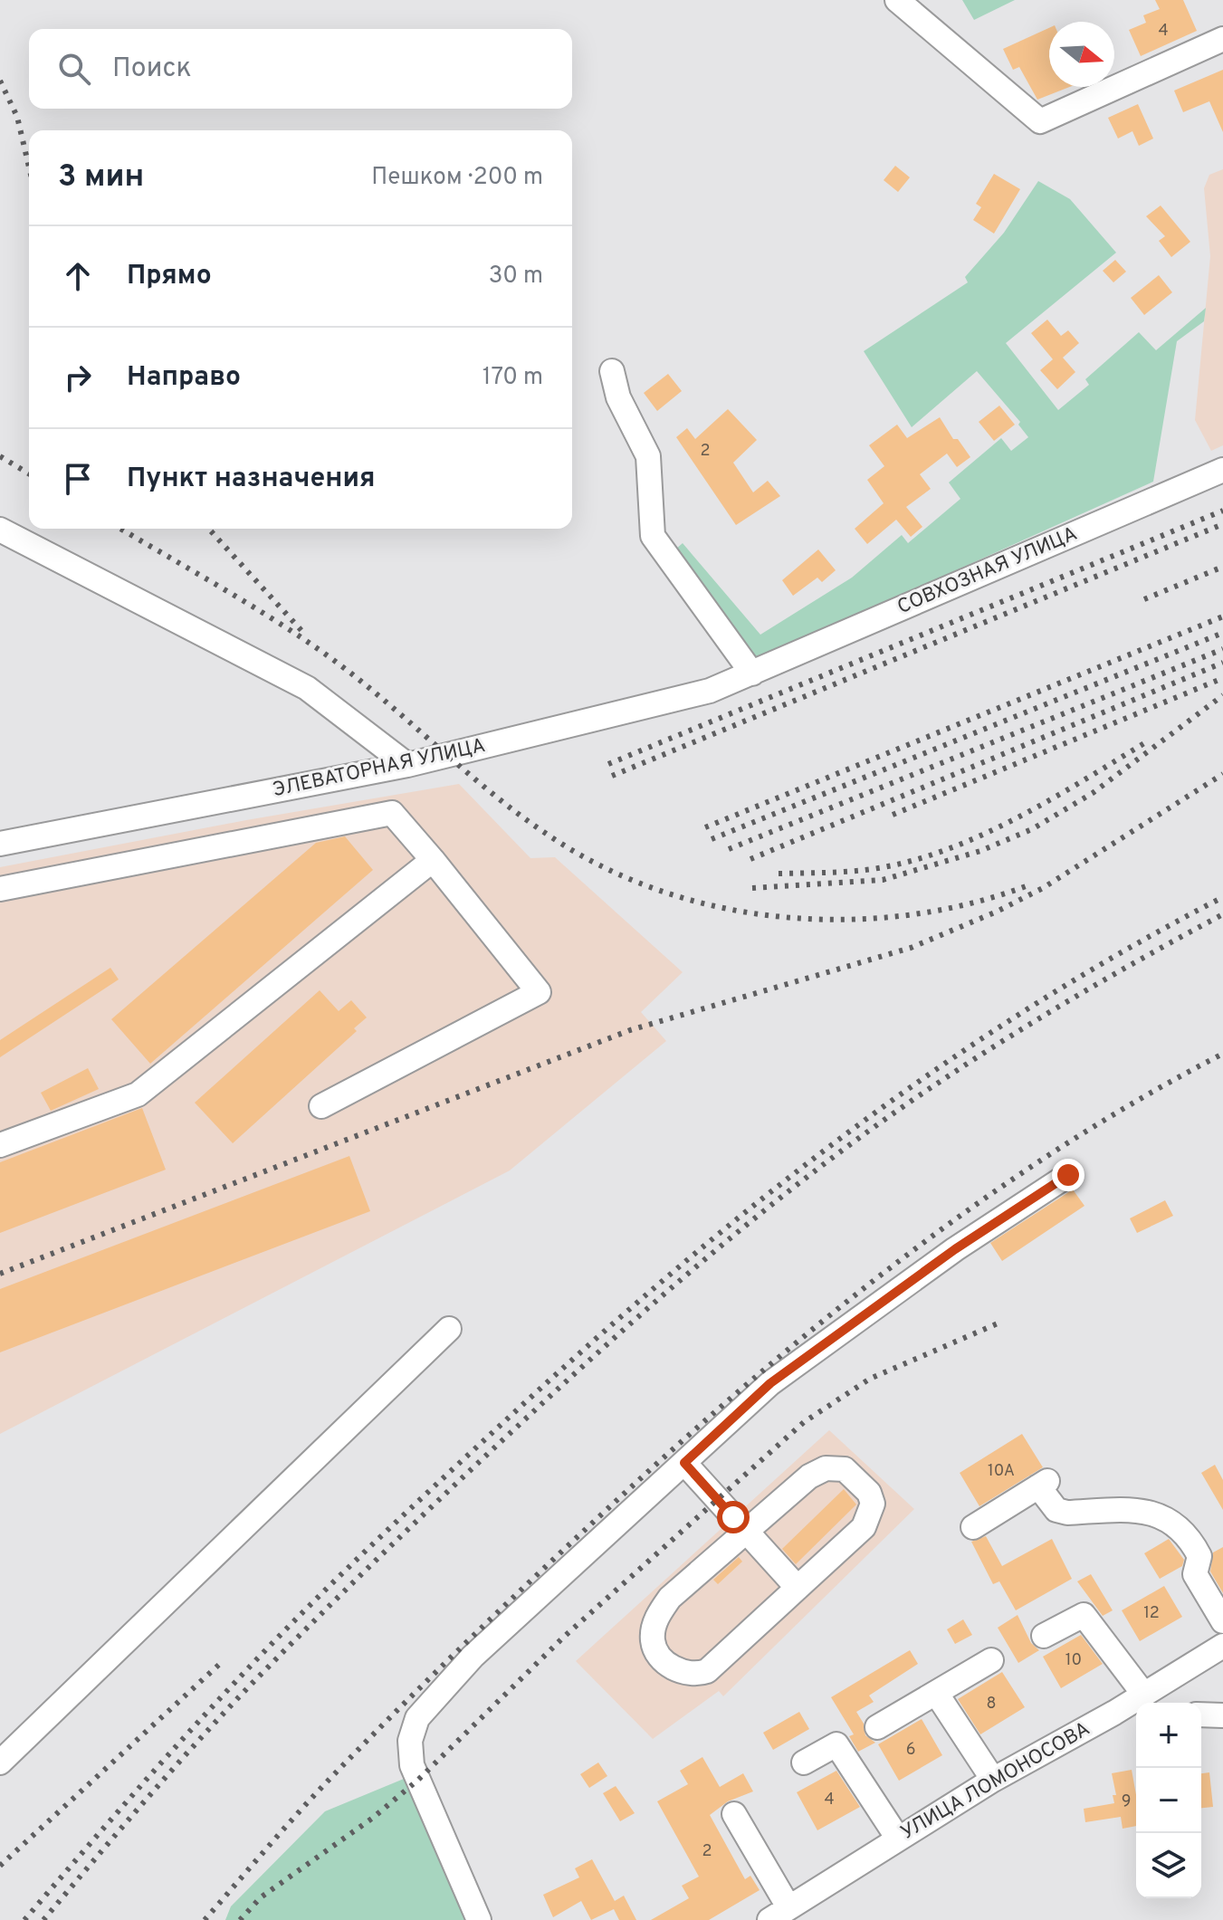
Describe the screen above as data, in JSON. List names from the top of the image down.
{
  "streets": {
    "street": ["СОВХОЗНАЯ УЛИЦА", "ЭЛЕВАТОРНАЯ УЛИЦА", "УЛИЦА ЛОМОНОСОВА"]
  },
  "crossings": [
    ["СОВХОЗНАЯ УЛИЦА", "ЭЛЕВАТОРНАЯ УЛИЦА"]
  ],
  "house_numbers": [
    "4",
    "2",
    "10А",
    "12",
    "10",
    "8",
    "6",
    "4",
    "9",
    "2"
  ],
  "north": "right",
  "page": {
    "search": "Поиск",
    "heading": ["3 мин", "Пешком · 200 m"],
    "list": [
      ["Прямо", "30 m"],
      ["Направо", "170 m"],
      "Пункт назначения"
    ],
    "map_buttons": ["+", "−"]
  }
}
